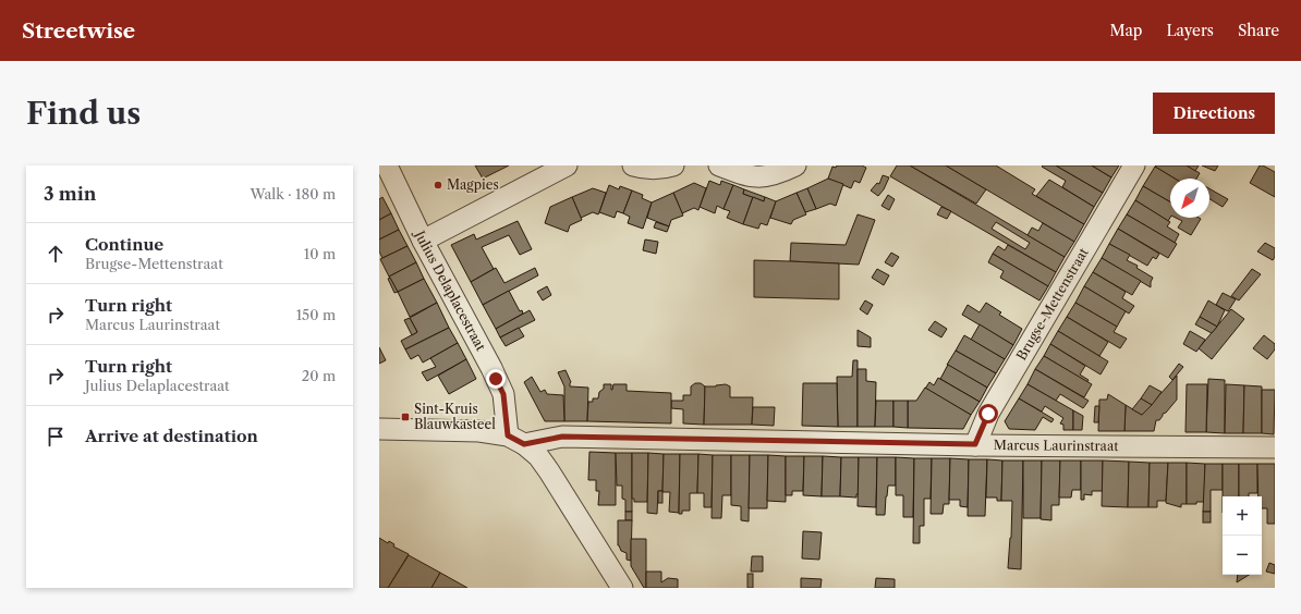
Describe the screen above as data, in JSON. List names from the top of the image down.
{
  "streets": {
    "street": ["Julius Delaplacestraat", "Brugse-Mettenstraat", "Marcus Laurinstraat"]
  },
  "crossings": [
    ["Julius Delaplacestraat", "Marcus Laurinstraat"],
    ["Brugse-Mettenstraat", "Marcus Laurinstraat"]
  ],
  "places": {
    "other": ["Magpies"],
    "transit": ["Sint-Kruis Blauwkasteel"]
  },
  "north": "bottom left",
  "page": {
    "header": "Streetwise",
    "nav": ["Map", "Layers", "Share"],
    "buttons": "Directions",
    "title": "Find us",
    "heading": ["3 min", "Walk · 180 m"],
    "list": [
      ["Continue", "Brugse-Mettenstraat", "10 m"],
      ["Turn right", "Marcus Laurinstraat", "150 m"],
      ["Turn right", "Julius Delaplacestraat", "20 m"],
      "Arrive at destination"
    ],
    "map_buttons": ["+", "−"]
  }
}
